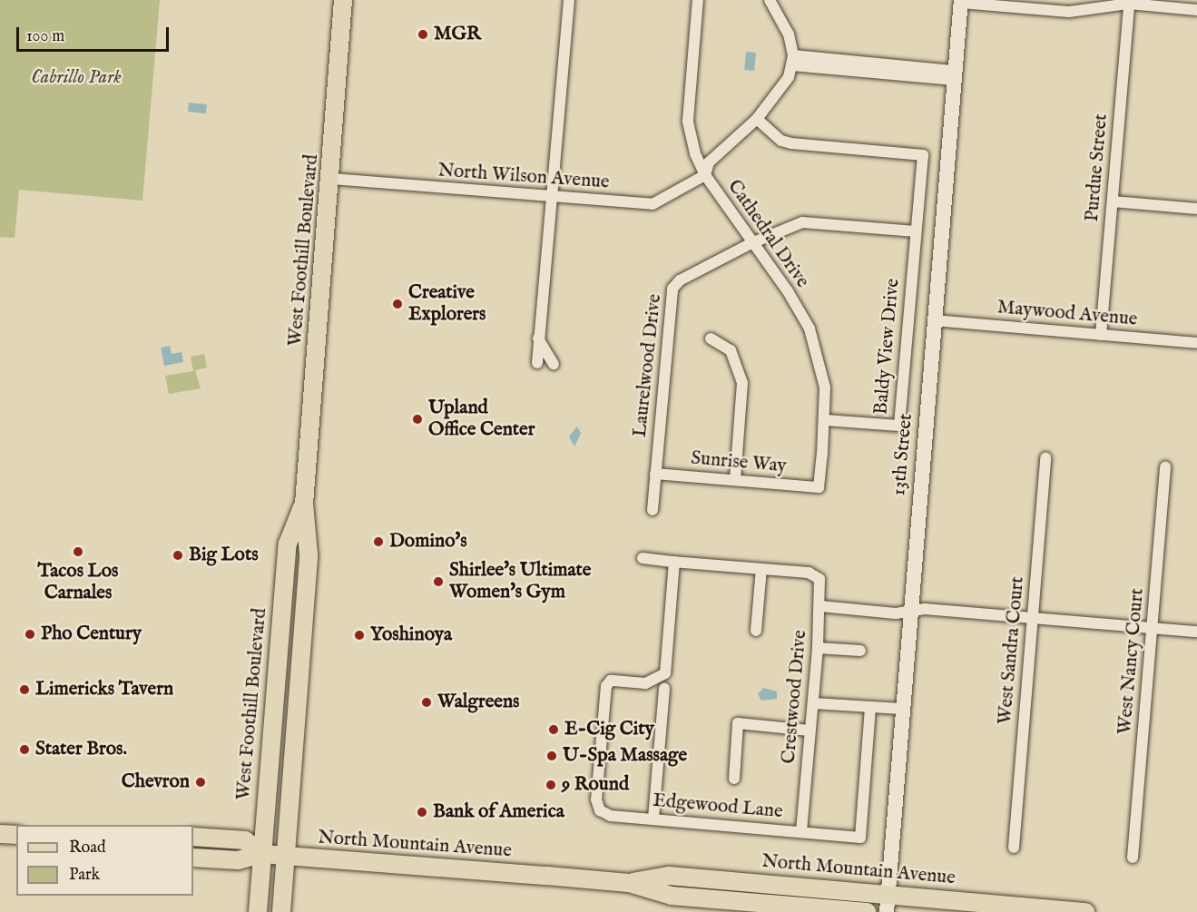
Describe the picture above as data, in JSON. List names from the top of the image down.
{
  "streets": {
    "main road": ["West Foothill Boulevard", "North Mountain Avenue"],
    "street": [
      "Purdue Street",
      "North Wilson Avenue",
      "Cathedral Drive",
      "Maywood Avenue",
      "Baldy View Drive",
      "Laurelwood Drive",
      "13th Street",
      "Sunrise Way",
      "West Sandra Court",
      "West Nancy Court",
      "Crestwood Drive",
      "Edgewood Lane"
    ]
  },
  "crossings": [
    ["Purdue Street", "Maywood Avenue"],
    ["North Wilson Avenue", "Cathedral Drive"],
    ["North Wilson Avenue", "West Foothill Boulevard"],
    ["Cathedral Drive", "Baldy View Drive"],
    ["Cathedral Drive", "Laurelwood Drive"],
    ["Cathedral Drive", "Sunrise Way"],
    ["West Foothill Boulevard", "North Mountain Avenue"],
    ["Maywood Avenue", "13th Street"],
    ["Baldy View Drive", "Laurelwood Drive"],
    ["Laurelwood Drive", "Sunrise Way"],
    ["13th Street", "North Mountain Avenue"],
    ["Crestwood Drive", "Edgewood Lane"]
  ],
  "parks": ["Cabrillo Park"],
  "places": [
    "MGR",
    "Creative Explorers",
    "Upland Office Center",
    "Domino's",
    "Tacos Los Carnales",
    "Big Lots",
    "Shirlee's Ultimate Women's Gym",
    "Pho Century",
    "Yoshinoya",
    "Limericks Tavern",
    "Walgreens",
    "E-Cig City",
    "Stater Bros.",
    "U-Spa Massage",
    "Chevron",
    "9 Round",
    "Bank of America"
  ],
  "legend": ["Road", "Park"],
  "scale_bar": "100 m"
}
